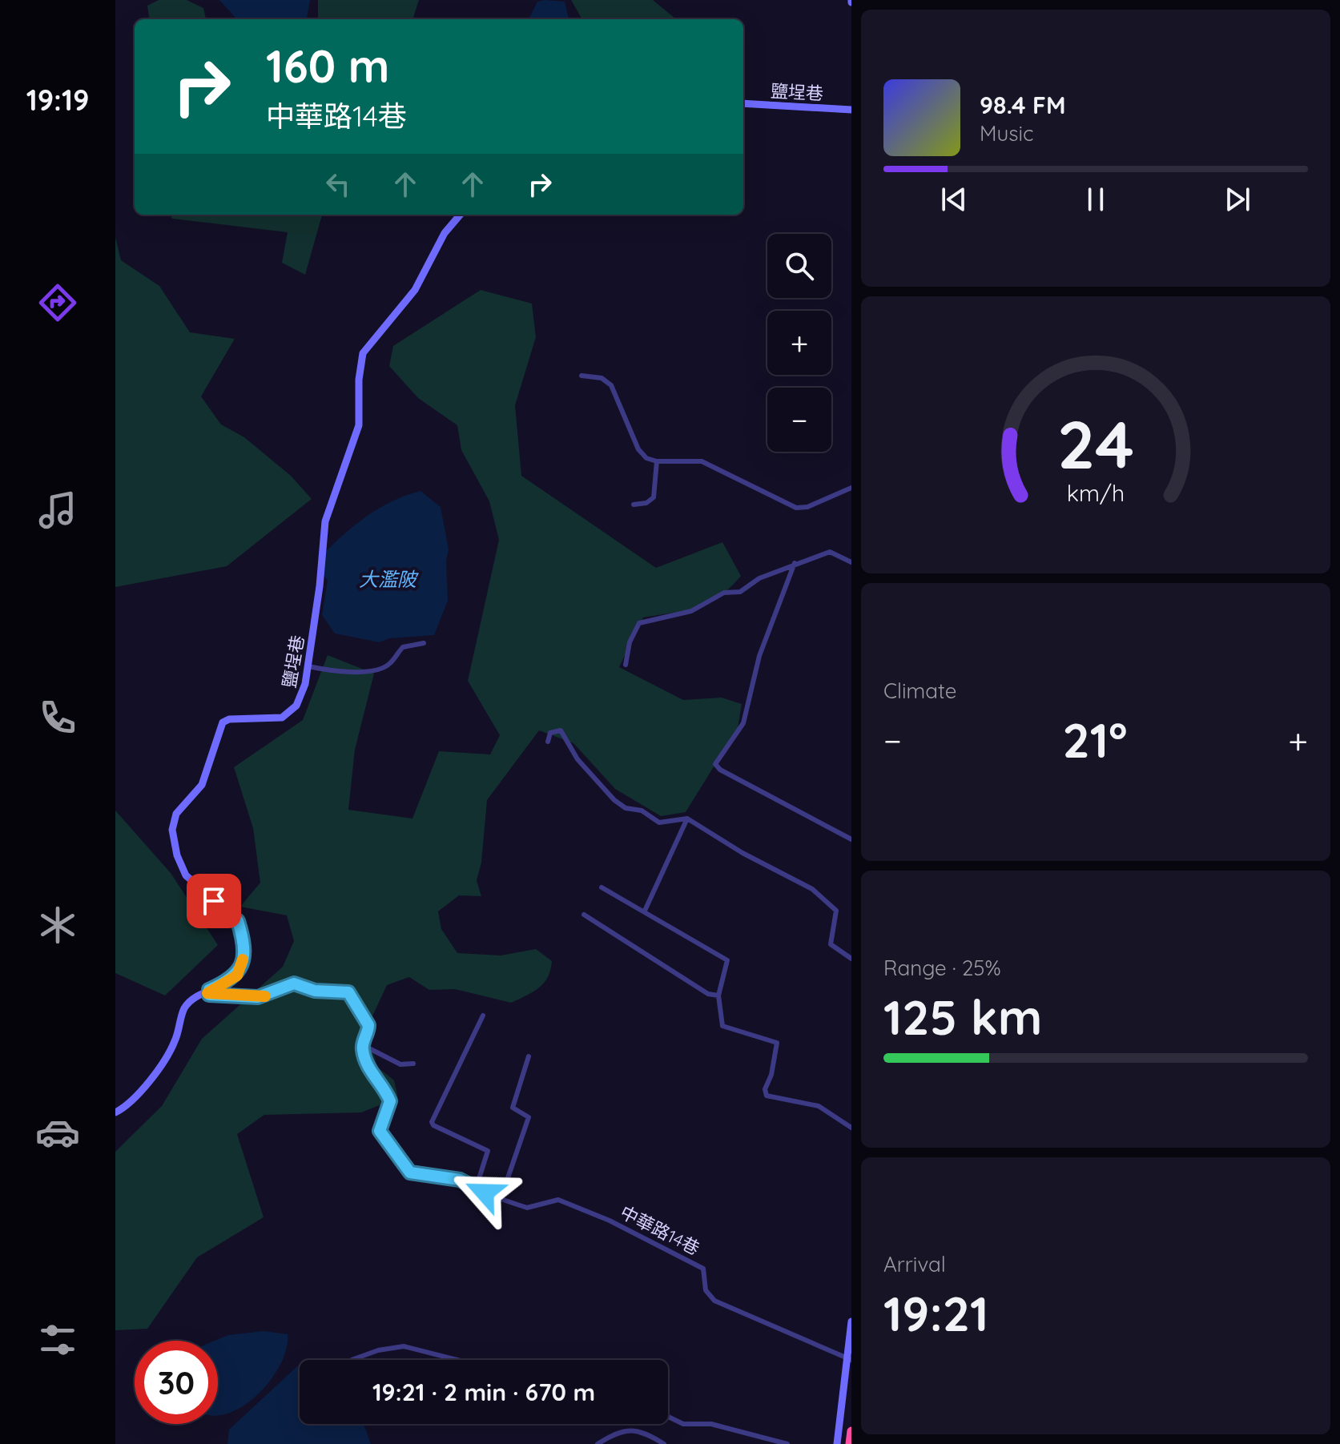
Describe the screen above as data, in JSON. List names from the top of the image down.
{
  "streets": {
    "street": ["鹽埕巷", "中華路14巷"]
  },
  "crossings": [
    ["鹽埕巷", "中華路14巷"]
  ],
  "water": ["大濫陂"],
  "page": {
    "tabs": "19:19",
    "turn": ["160 m", "中華路14巷"],
    "song": ["98.4 FM", "Music"],
    "map_buttons": ["+", "−"],
    "tile": [
      "Climate",
      ["Range · 25%", "125 km"],
      ["Arrival", "19:21"]
    ],
    "heat": ["−", "21°", "+"],
    "limit": "30",
    "trip": "19:21 · 2 min · 670 m",
    "gauge": ["24", "km/h"]
  }
}
